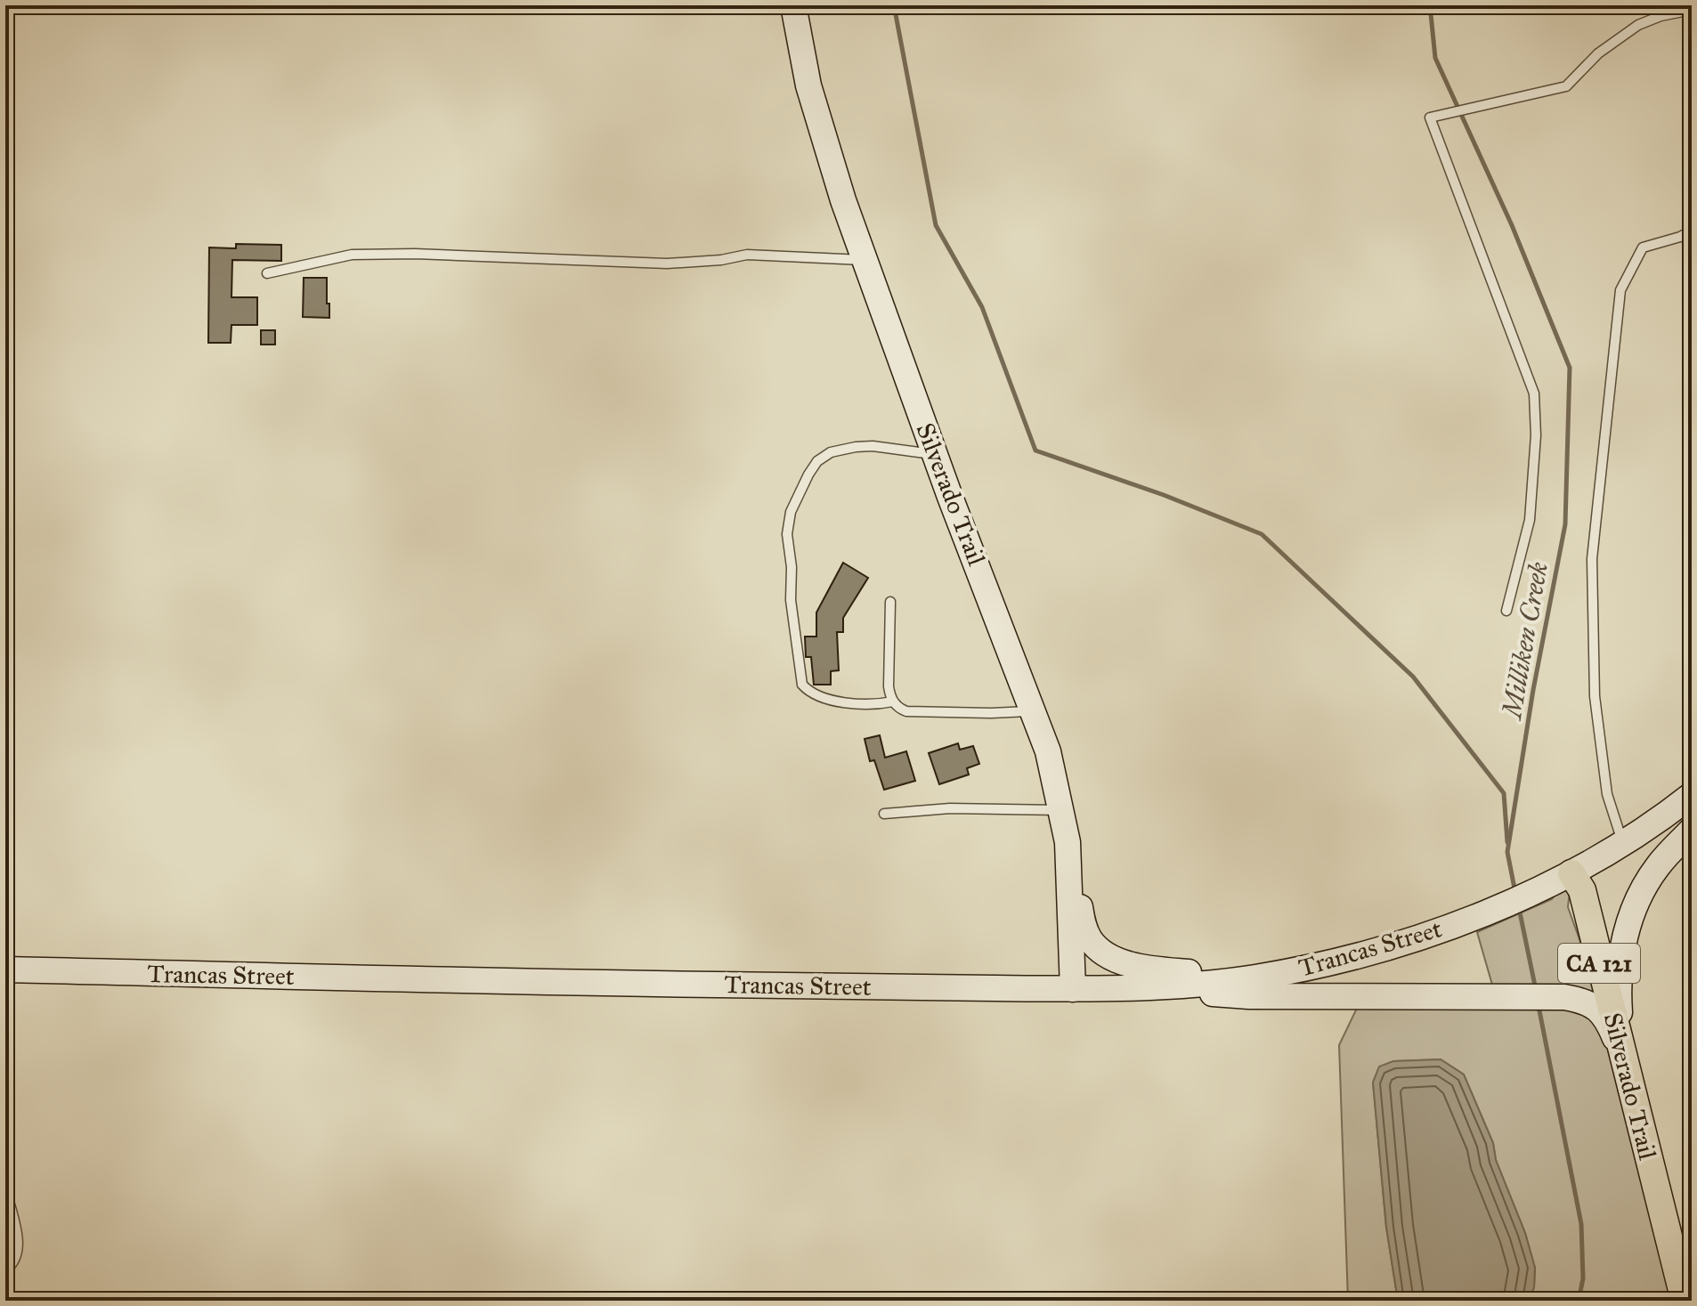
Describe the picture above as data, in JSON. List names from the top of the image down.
{
  "streets": {
    "main road": ["Silverado Trail", "Trancas Street", "CA 121"]
  },
  "crossings": [
    ["Silverado Trail", "Trancas Street"]
  ],
  "water": ["Milliken Creek"]
}
